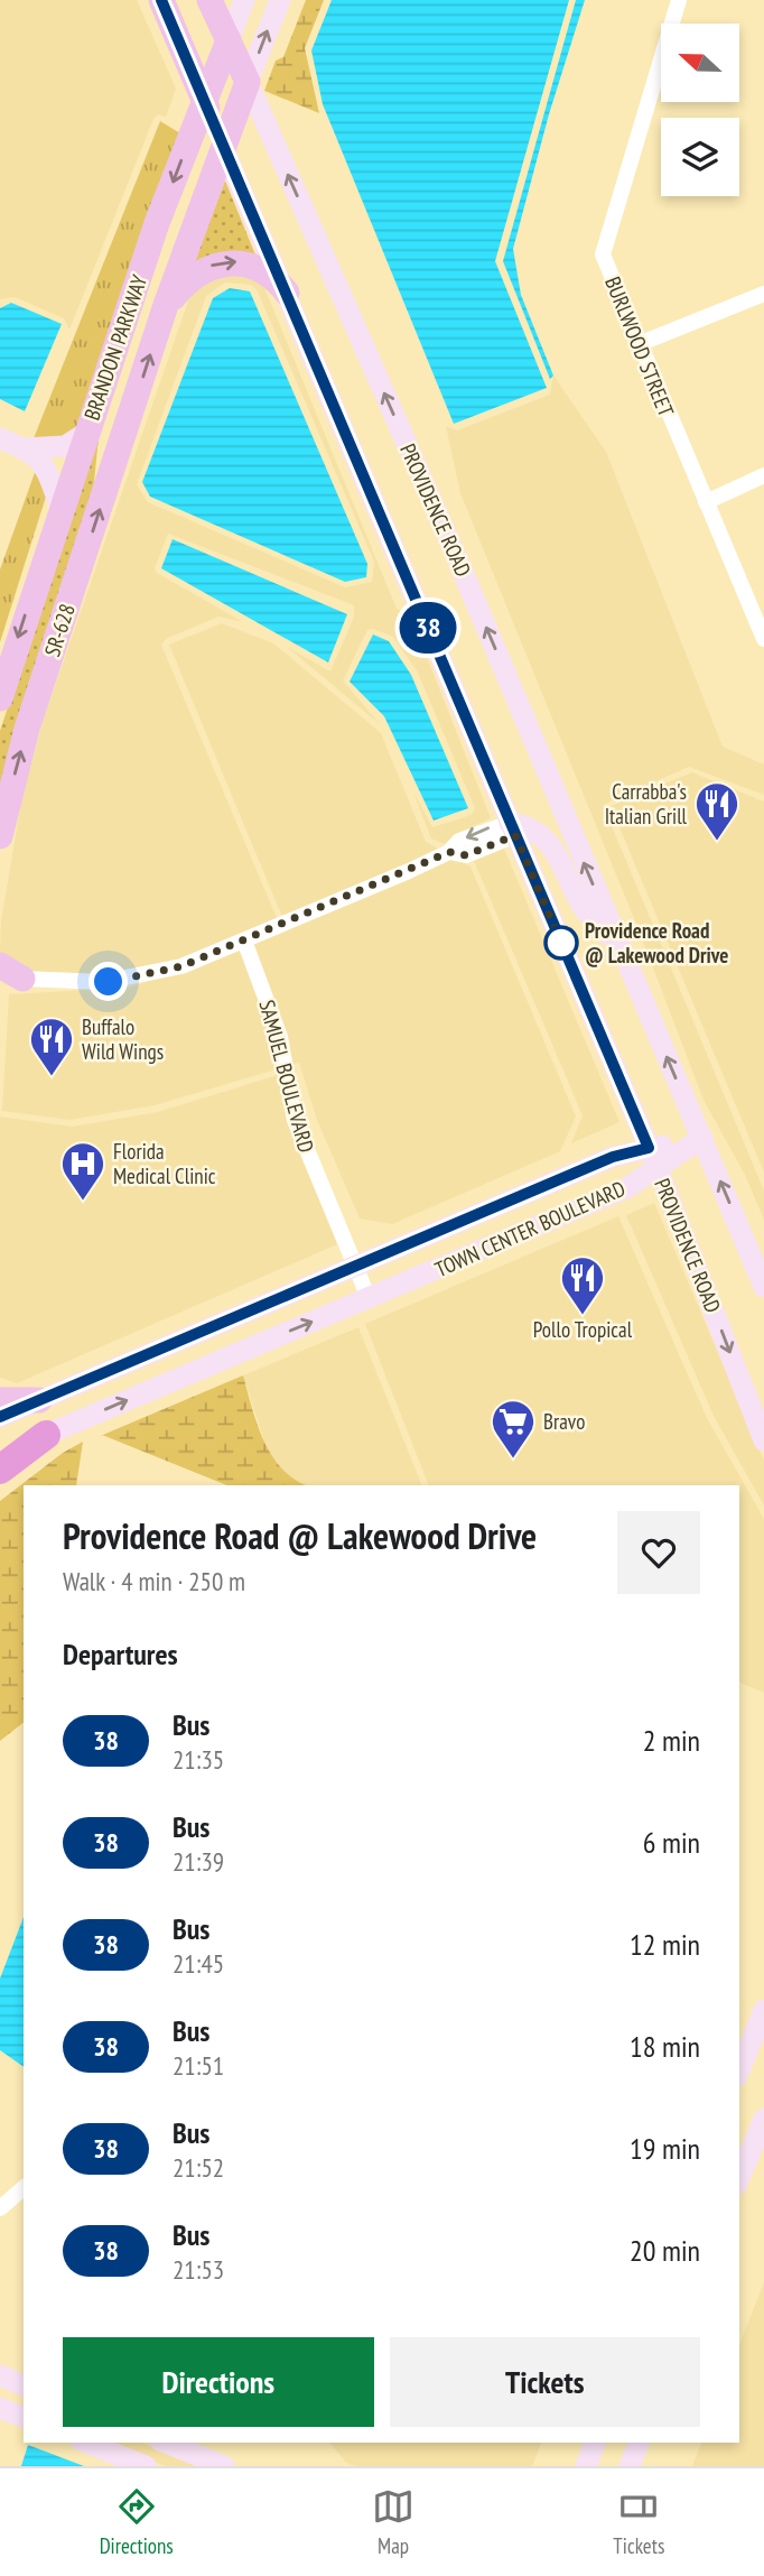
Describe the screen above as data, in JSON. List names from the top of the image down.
{
  "streets": {
    "main road": [
      "BRANDON PARKWAY",
      "PROVIDENCE ROAD",
      "SR-628",
      "TOWN CENTER BOULEVARD"
    ],
    "street": ["BURLWOOD STREET", "SAMUEL BOULEVARD"]
  },
  "crossings": [
    ["BRANDON PARKWAY", "PROVIDENCE ROAD"],
    ["BRANDON PARKWAY", "SR-628"],
    ["PROVIDENCE ROAD", "TOWN CENTER BOULEVARD"],
    ["SAMUEL BOULEVARD", "TOWN CENTER BOULEVARD"]
  ],
  "one_way": ["SR-628"],
  "places": {
    "restaurant": ["Carrabba's Italian Grill", "Buffalo Wild Wings", "Pollo Tropical"],
    "other": ["Providence Road @ Lakewood Drive"],
    "hospital": ["Florida Medical Clinic"],
    "supermarket": ["Bravo"]
  },
  "lines": ["bus line 38"],
  "north": "left",
  "page": {
    "on_map": "38",
    "heading": [
      ["Providence Road @ Lakewood Drive", "Walk · 4 min · 250 m"],
      "Departures"
    ],
    "list": [
      {
        "mark": "38",
        "name": "Bus",
        "note": "21:35",
        "value": "2 min"
      },
      {
        "mark": "38",
        "name": "Bus",
        "note": "21:39",
        "value": "6 min"
      },
      {
        "mark": "38",
        "name": "Bus",
        "note": "21:45",
        "value": "12 min"
      },
      {
        "mark": "38",
        "name": "Bus",
        "note": "21:51",
        "value": "18 min"
      },
      {
        "mark": "38",
        "name": "Bus",
        "note": "21:52",
        "value": "19 min"
      },
      {
        "mark": "38",
        "name": "Bus",
        "note": "21:53",
        "value": "20 min"
      }
    ],
    "buttons": ["Directions", "Tickets"],
    "tabs": ["Directions", "Map", "Tickets"]
  }
}
